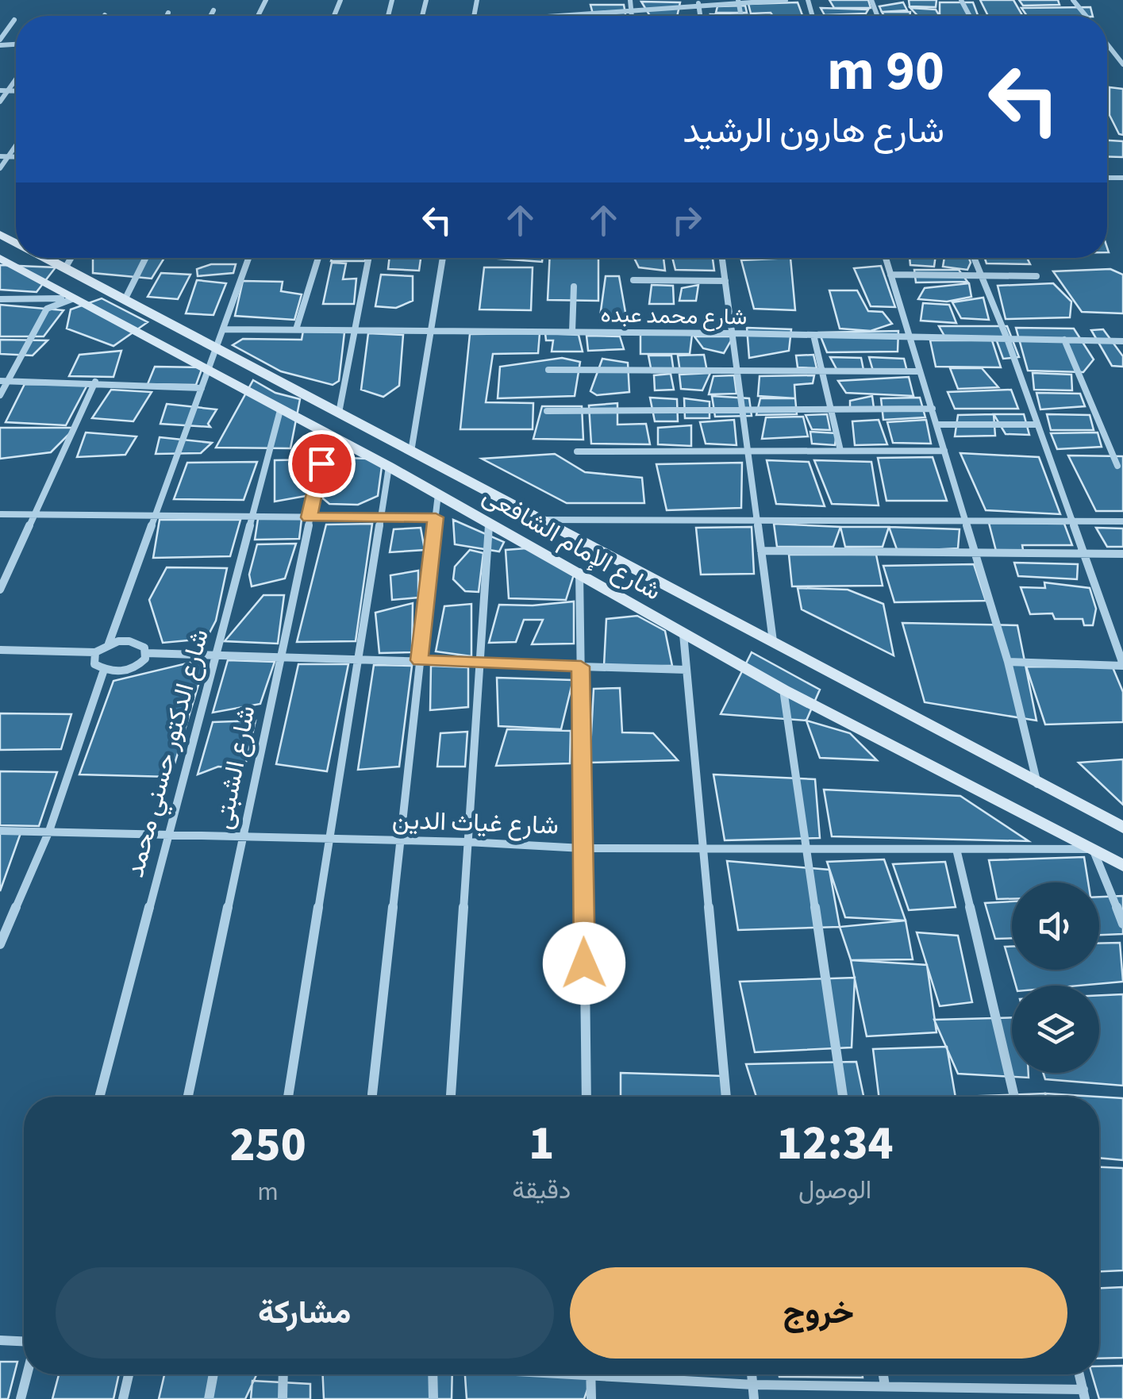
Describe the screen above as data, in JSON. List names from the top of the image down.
{
  "streets": {
    "main road": ["شارع الإمام الشافعى"],
    "street": [
      "شارع محمد عبده",
      "شارع الدكتور حسني محمد",
      "شارع الشبتى",
      "شارع غياث الدين"
    ]
  },
  "crossings": [
    ["شارع الإمام الشافعى", "شارع الدكتور حسني محمد"],
    ["شارع الإمام الشافعى", "شارع الشبتى"],
    ["شارع الإمام الشافعى", "شارع غياث الدين"],
    ["شارع الدكتور حسني محمد", "شارع غياث الدين"],
    ["شارع الشبتى", "شارع غياث الدين"]
  ],
  "page": {
    "turn": ["90 m", "شارع هارون الرشيد"],
    "eta": [
      "12:34",
      "الوصول",
      "1",
      "دقيقة",
      "250",
      "m"
    ],
    "buttons": ["خروج", "مشاركة"]
  }
}
